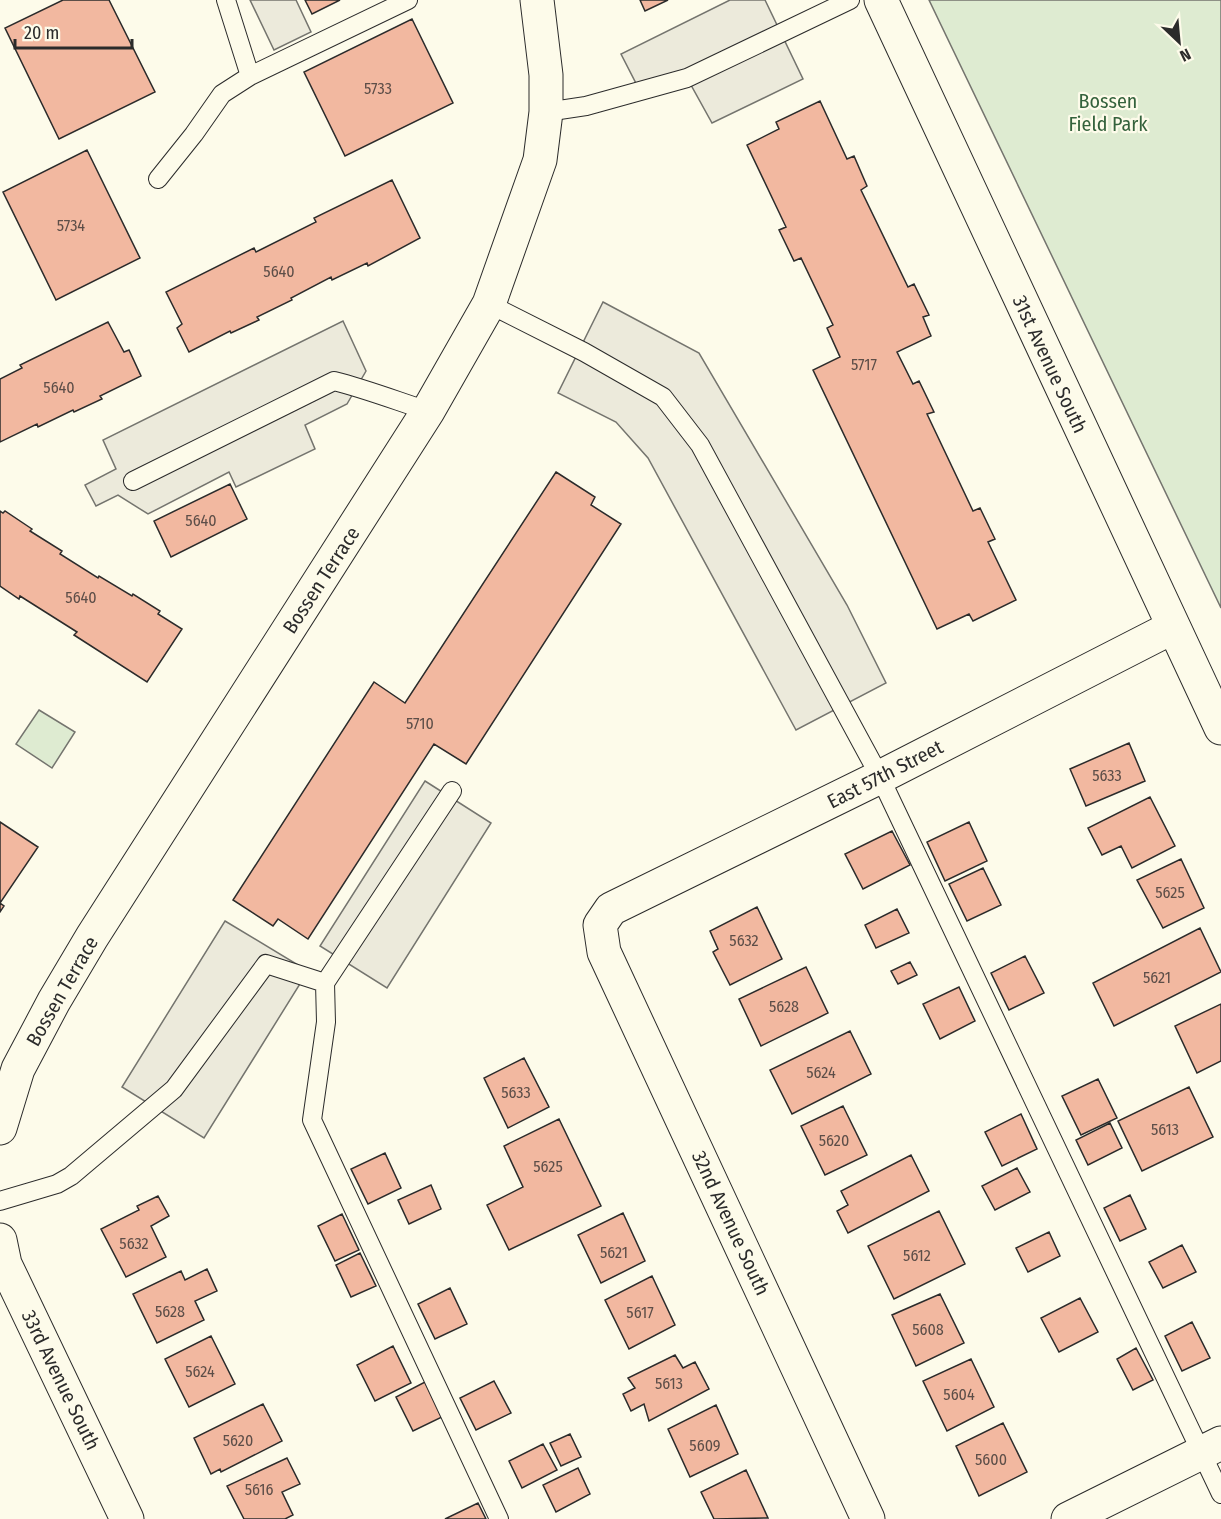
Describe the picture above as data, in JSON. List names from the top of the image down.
{
  "streets": {
    "street": [
      "31st Avenue South",
      "Bossen Terrace",
      "East 57th Street",
      "32nd Avenue South",
      "33rd Avenue South"
    ]
  },
  "crossings": [
    ["31st Avenue South", "East 57th Street"],
    ["East 57th Street", "32nd Avenue South"]
  ],
  "parks": ["Bossen Field Park"],
  "house_numbers": [
    "5733",
    "5734",
    "5640",
    "5717",
    "5640",
    "5640",
    "5640",
    "5710",
    "5633",
    "5625",
    "5632",
    "5621",
    "5628",
    "5624",
    "5633",
    "5613",
    "5620",
    "5625",
    "5632",
    "5621",
    "5612",
    "5628",
    "5617",
    "5608",
    "5624",
    "5613",
    "5604",
    "5620",
    "5609",
    "5600",
    "5616"
  ],
  "scale_bar": "20 m",
  "north": "bottom right"
}
